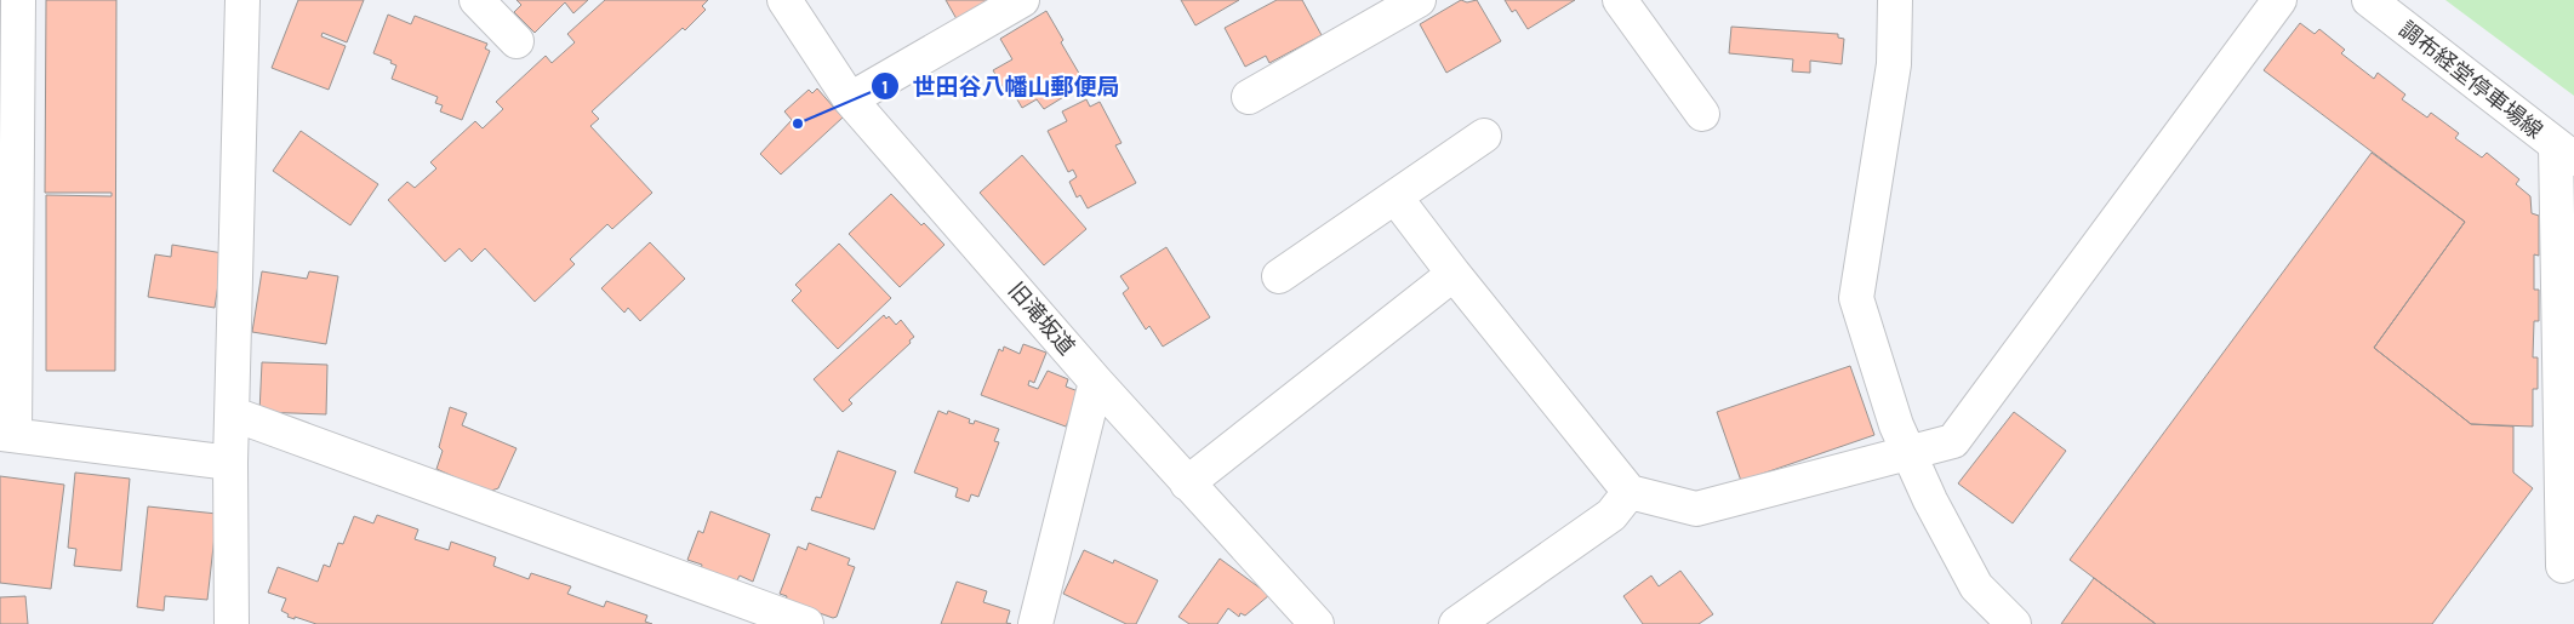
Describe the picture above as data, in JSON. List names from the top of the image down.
{
  "streets": {
    "street": ["調布経堂停車場線", "旧滝坂道"]
  },
  "places": ["世田谷八幡山郵便局"]
}
